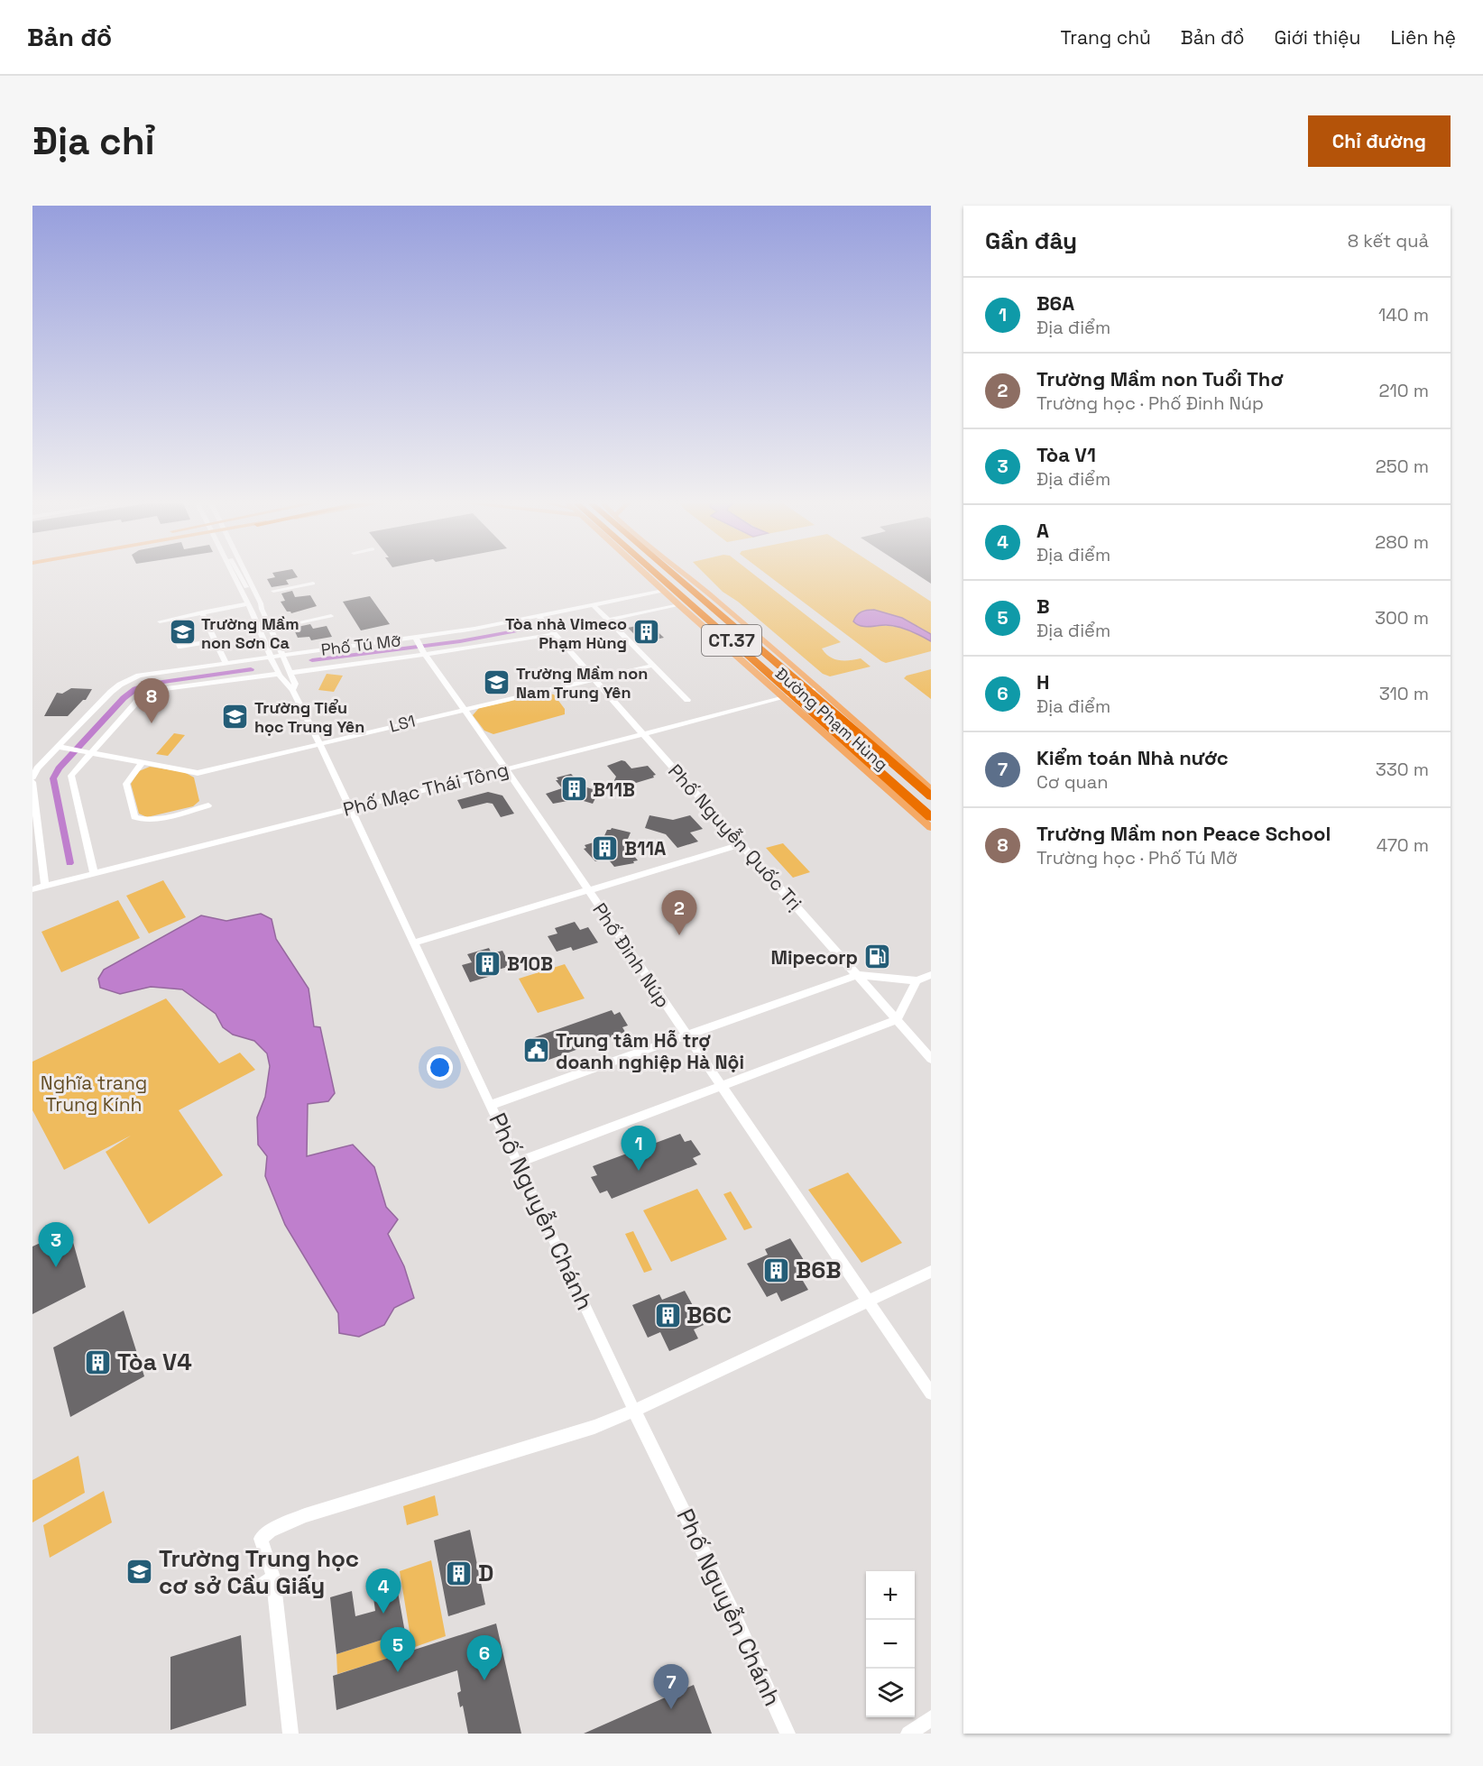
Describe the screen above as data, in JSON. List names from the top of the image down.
{
  "streets": {
    "highway": ["CT.37"],
    "main road": ["Đường Phạm Hùng"],
    "street": [
      "Phố Tú Mỡ",
      "LS1",
      "Phố Mạc Thái Tông",
      "Phố Nguyễn Quốc Trị",
      "Phố Đinh Núp",
      "Phố Nguyễn Chánh"
    ]
  },
  "crossings": [
    ["Phố Tú Mỡ", "Đường Phạm Hùng"],
    ["Phố Tú Mỡ", "LS1"],
    ["Phố Tú Mỡ", "Phố Nguyễn Quốc Trị"],
    ["Phố Tú Mỡ", "Phố Đinh Núp"],
    ["Phố Tú Mỡ", "Phố Nguyễn Chánh"],
    ["Đường Phạm Hùng", "Phố Mạc Thái Tông"],
    ["LS1", "Phố Nguyễn Quốc Trị"],
    ["LS1", "Phố Đinh Núp"],
    ["LS1", "Phố Nguyễn Chánh"],
    ["Phố Mạc Thái Tông", "Phố Nguyễn Quốc Trị"],
    ["Phố Mạc Thái Tông", "Phố Đinh Núp"],
    ["Phố Mạc Thái Tông", "Phố Nguyễn Chánh"]
  ],
  "parks": ["Nghĩa trang Trung Kính"],
  "places": {
    "school or university": [
      "Trường Mầm non Sơn Ca",
      "Trường Mầm non Nam Trung Yên",
      "Trường Tiểu học Trung Yên",
      "Trường Trung học cơ sở Cầu Giấy"
    ],
    "building": [
      "Tòa nhà Vimeco Phạm Hùng",
      "B11B",
      "B11A",
      "B10B",
      "B6B",
      "B6C",
      "Tòa V4",
      "D"
    ],
    "fuel station": ["Mipecorp"],
    "public building": ["Trung tâm Hỗ trợ doanh nghiệp Hà Nội"]
  },
  "page": {
    "header": "Bản đồ",
    "nav": [
      "Trang chủ",
      "Bản đồ",
      "Giới thiệu",
      "Liên hệ"
    ],
    "buttons": "Chỉ đường",
    "title": "Địa chỉ",
    "heading": ["Gần đây", "8 kết quả"],
    "list": [
      {
        "mark": "1",
        "name": "B6A",
        "note": "Địa điểm",
        "value": "140 m"
      },
      {
        "mark": "2",
        "name": "Trường Mầm non Tuổi Thơ",
        "note": "Trường học · Phố Đinh Núp",
        "value": "210 m"
      },
      {
        "mark": "3",
        "name": "Tòa V1",
        "note": "Địa điểm",
        "value": "250 m"
      },
      {
        "mark": "4",
        "name": "A",
        "note": "Địa điểm",
        "value": "280 m"
      },
      {
        "mark": "5",
        "name": "B",
        "note": "Địa điểm",
        "value": "300 m"
      },
      {
        "mark": "6",
        "name": "H",
        "note": "Địa điểm",
        "value": "310 m"
      },
      {
        "mark": "7",
        "name": "Kiểm toán Nhà nước",
        "note": "Cơ quan",
        "value": "330 m"
      },
      {
        "mark": "8",
        "name": "Trường Mầm non Peace School",
        "note": "Trường học · Phố Tú Mỡ",
        "value": "470 m"
      }
    ],
    "pins": [
      "8",
      "2",
      "1",
      "3",
      "4",
      "5",
      "6",
      "7"
    ],
    "map_buttons": ["+", "−"]
  }
}
